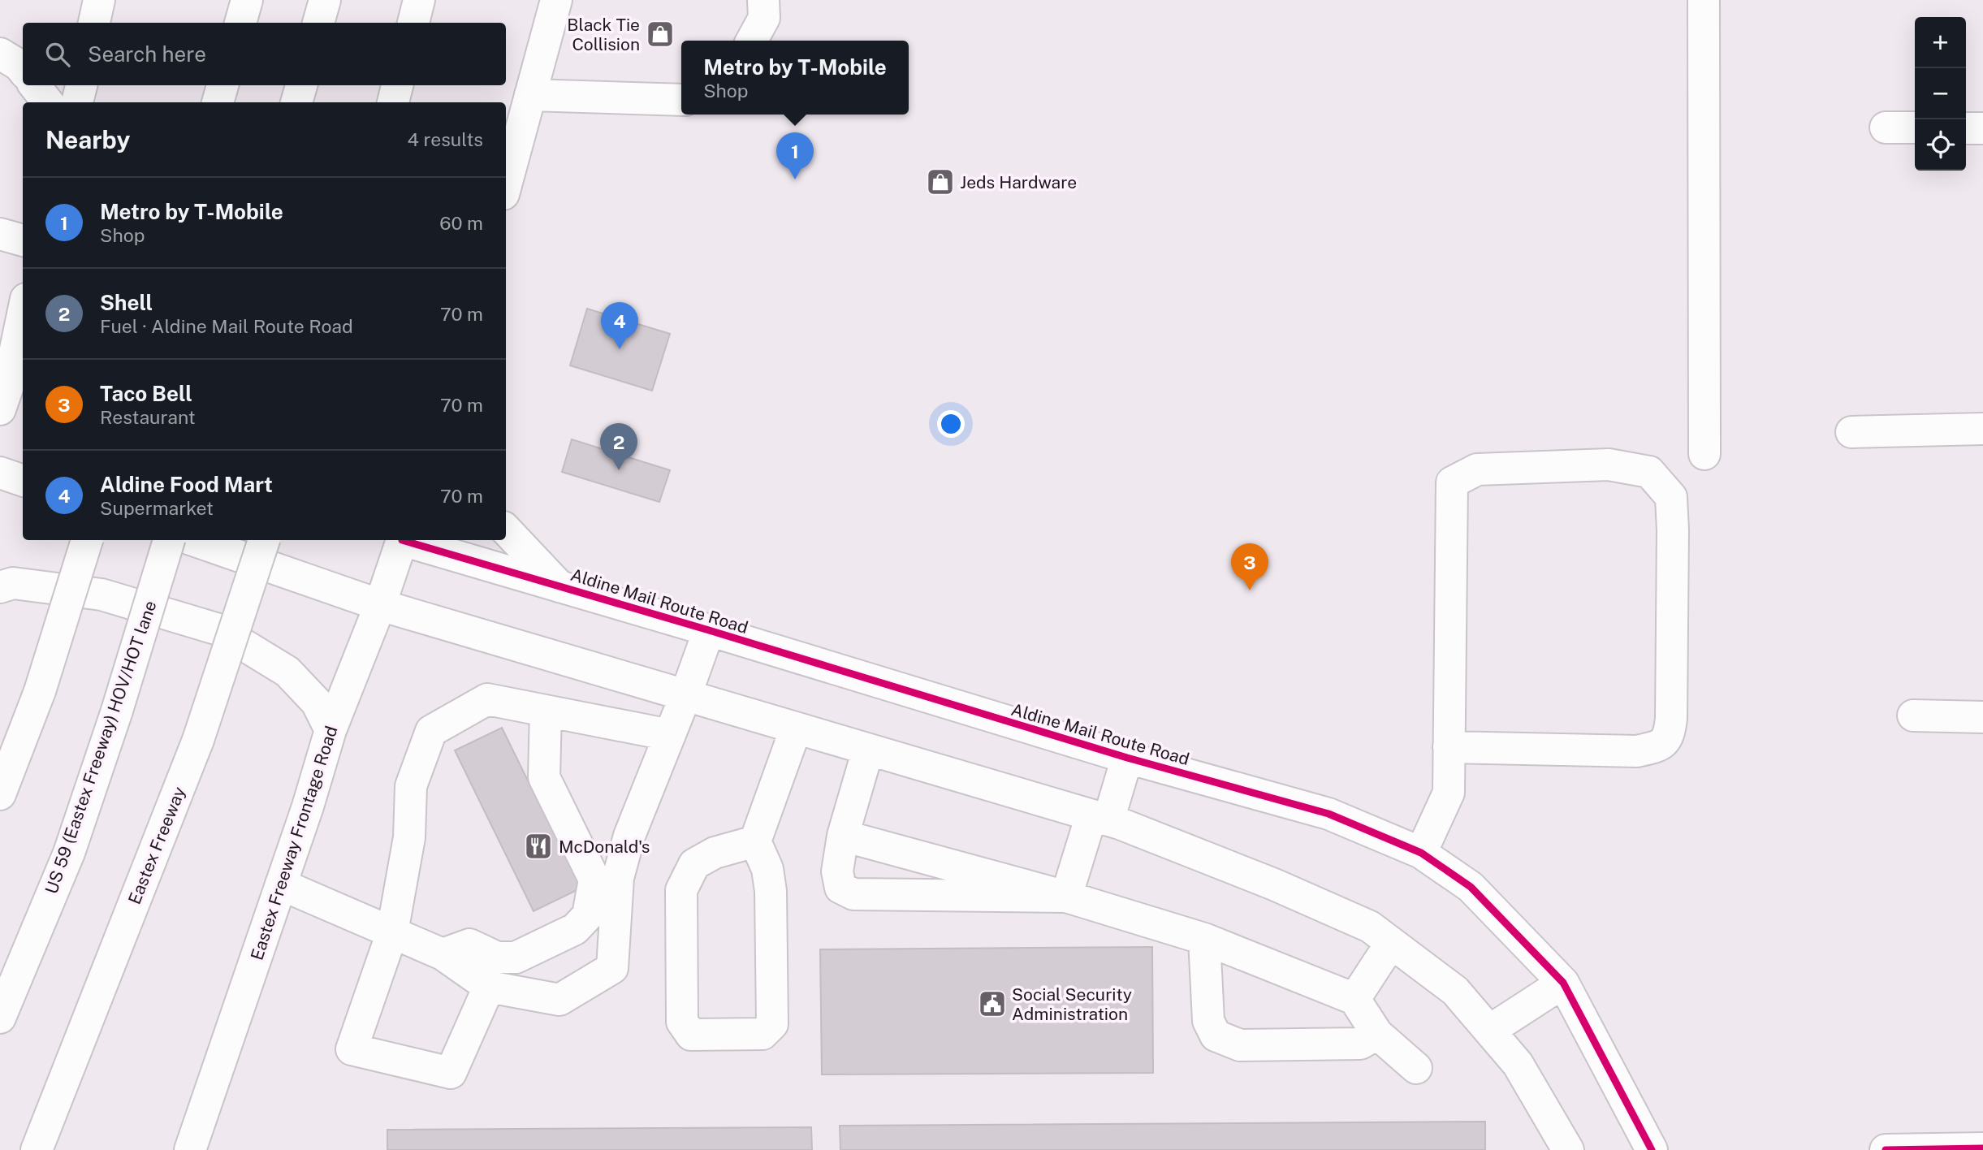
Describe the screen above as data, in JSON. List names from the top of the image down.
{
  "streets": {
    "main road": [
      "Aldine Mail Route Road",
      "US 59 (Eastex Freeway) HOV/HOT lane",
      "Eastex Freeway Frontage Road",
      "Eastex Freeway"
    ]
  },
  "places": {
    "shop": ["Black Tie Collision", "Jeds Hardware"],
    "restaurant": ["McDonald's"],
    "public building": ["Social Security Administration"]
  },
  "page": {
    "map_buttons": ["+", "−"],
    "search": "Search here",
    "popup": ["Metro by T-Mobile", "Shop"],
    "heading": ["Nearby", "4 results"],
    "pins": [
      "1",
      "4",
      "2",
      "3"
    ],
    "list": [
      {
        "mark": "1",
        "name": "Metro by T-Mobile",
        "note": "Shop",
        "value": "60 m"
      },
      {
        "mark": "2",
        "name": "Shell",
        "note": "Fuel · Aldine Mail Route Road",
        "value": "70 m"
      },
      {
        "mark": "3",
        "name": "Taco Bell",
        "note": "Restaurant",
        "value": "70 m"
      },
      {
        "mark": "4",
        "name": "Aldine Food Mart",
        "note": "Supermarket",
        "value": "70 m"
      }
    ]
  }
}
